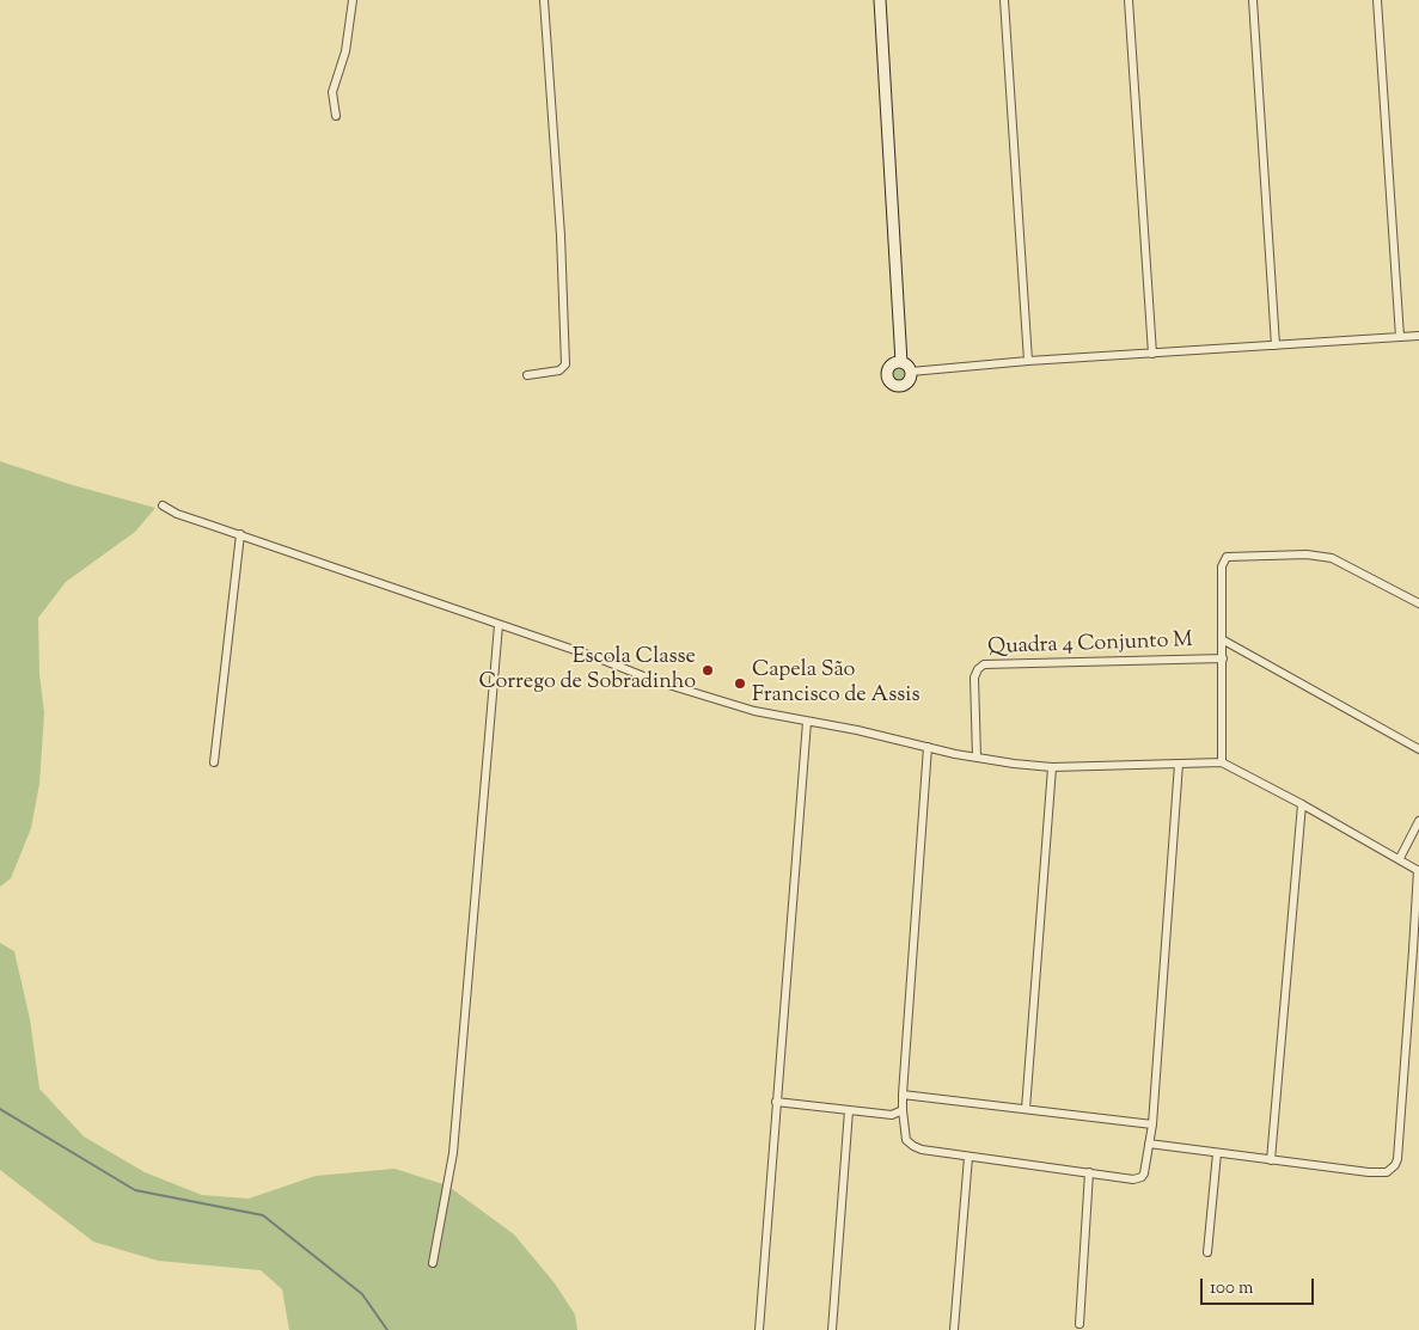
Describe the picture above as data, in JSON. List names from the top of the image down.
{
  "streets": {
    "street": ["Quadra 4 Conjunto M"]
  },
  "places": ["Escola Classe Corrego de Sobradinho", "Capela São Francisco de Assis"],
  "scale_bar": "100 m"
}
